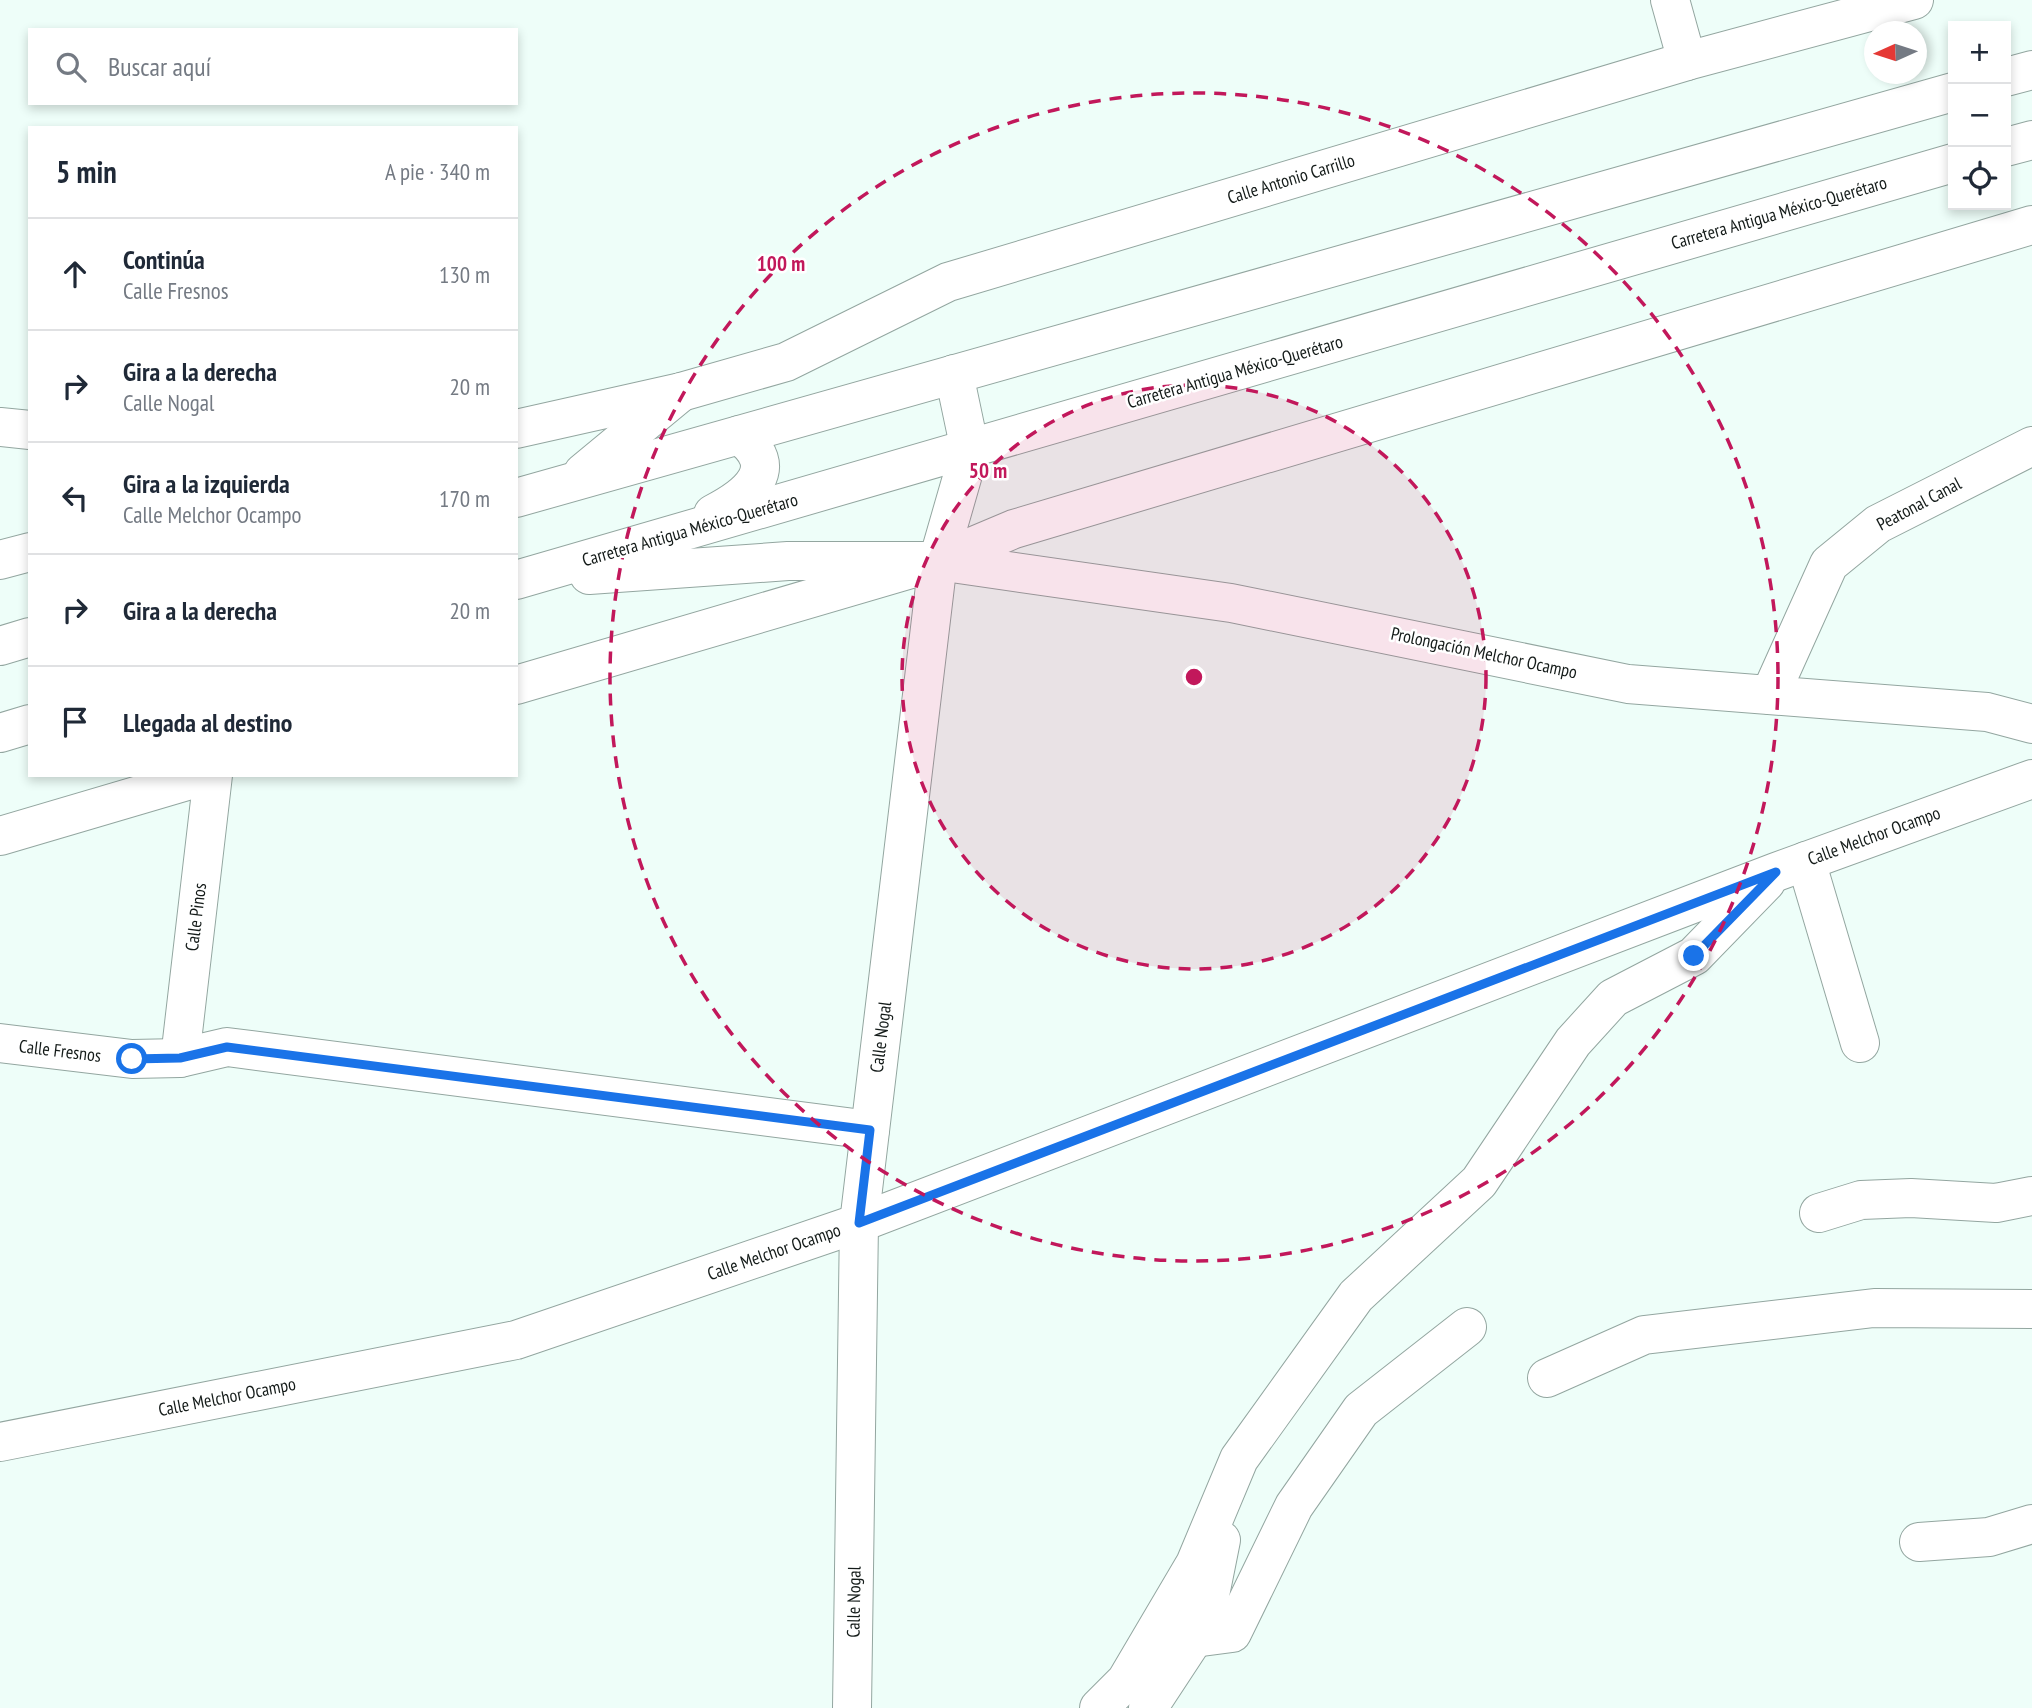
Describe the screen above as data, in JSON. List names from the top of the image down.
{
  "streets": {
    "street": [
      "Calle Antonio Carrillo",
      "Carretera Antigua México-Querétaro",
      "Peatonal Canal",
      "Prolongación Melchor Ocampo",
      "Calle Melchor Ocampo",
      "Calle Pinos",
      "Calle Nogal",
      "Calle Fresnos"
    ]
  },
  "crossings": [
    ["Carretera Antigua México-Querétaro", "Calle Nogal"],
    ["Peatonal Canal", "Prolongación Melchor Ocampo"],
    ["Prolongación Melchor Ocampo", "Calle Nogal"],
    ["Calle Melchor Ocampo", "Calle Nogal"],
    ["Calle Pinos", "Calle Fresnos"],
    ["Calle Nogal", "Calle Fresnos"]
  ],
  "north": "left",
  "page": {
    "map_buttons": ["+", "−"],
    "search": "Buscar aquí",
    "heading": ["5 min", "A pie · 340 m"],
    "list": [
      ["Continúa", "Calle Fresnos", "130 m"],
      ["Gira a la derecha", "Calle Nogal", "20 m"],
      ["Gira a la izquierda", "Calle Melchor Ocampo", "170 m"],
      ["Gira a la derecha", "20 m"],
      "Llegada al destino"
    ]
  },
  "rings": ["100 m", "50 m"]
}
